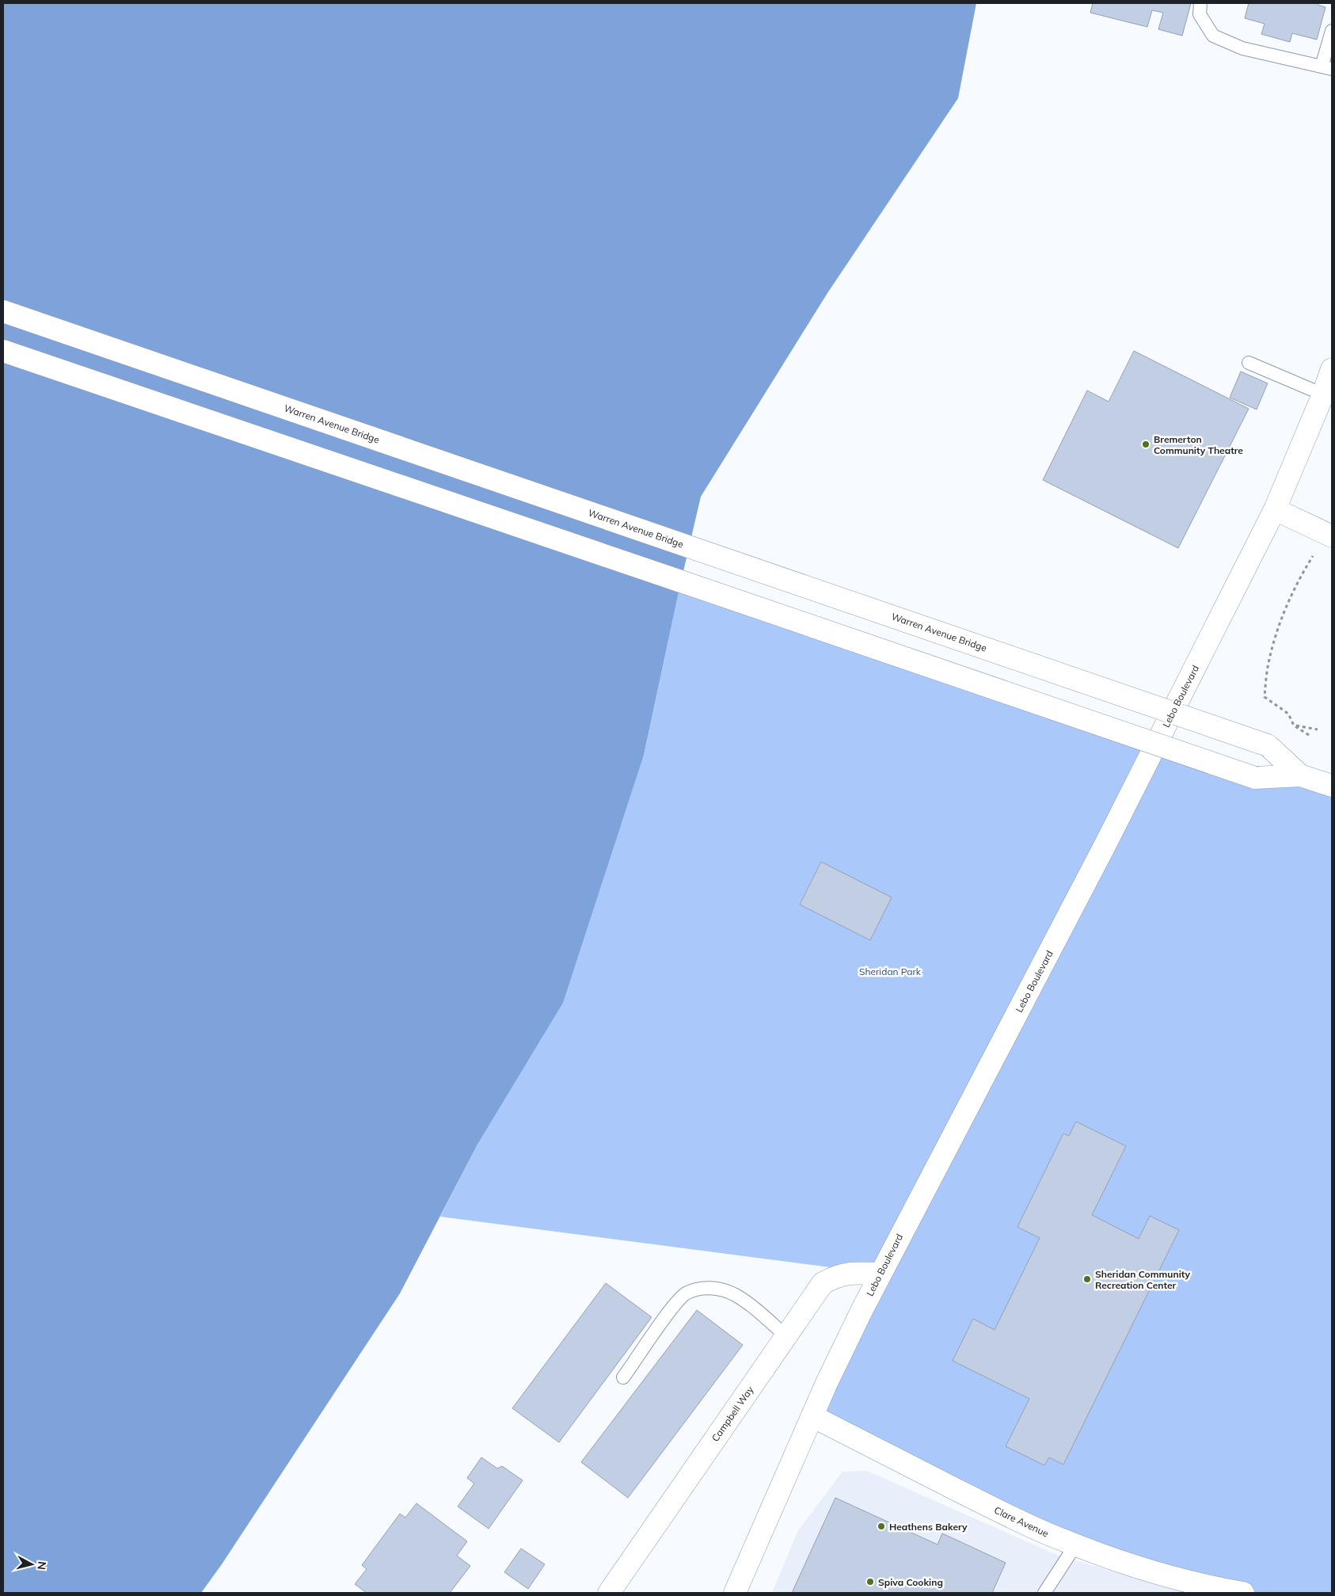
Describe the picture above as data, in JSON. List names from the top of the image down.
{
  "streets": {
    "main road": [
      "Warren Avenue Bridge",
      "Lebo Boulevard",
      "Campbell Way",
      "Clare Avenue"
    ]
  },
  "crossings": [
    ["Lebo Boulevard", "Campbell Way"],
    ["Lebo Boulevard", "Clare Avenue"]
  ],
  "parks": ["Sheridan Park"],
  "places": [
    "Bremerton Community Theatre",
    "Sheridan Community Recreation Center",
    "Heathens Bakery",
    "Spiva Cooking"
  ],
  "north": "right"
}
